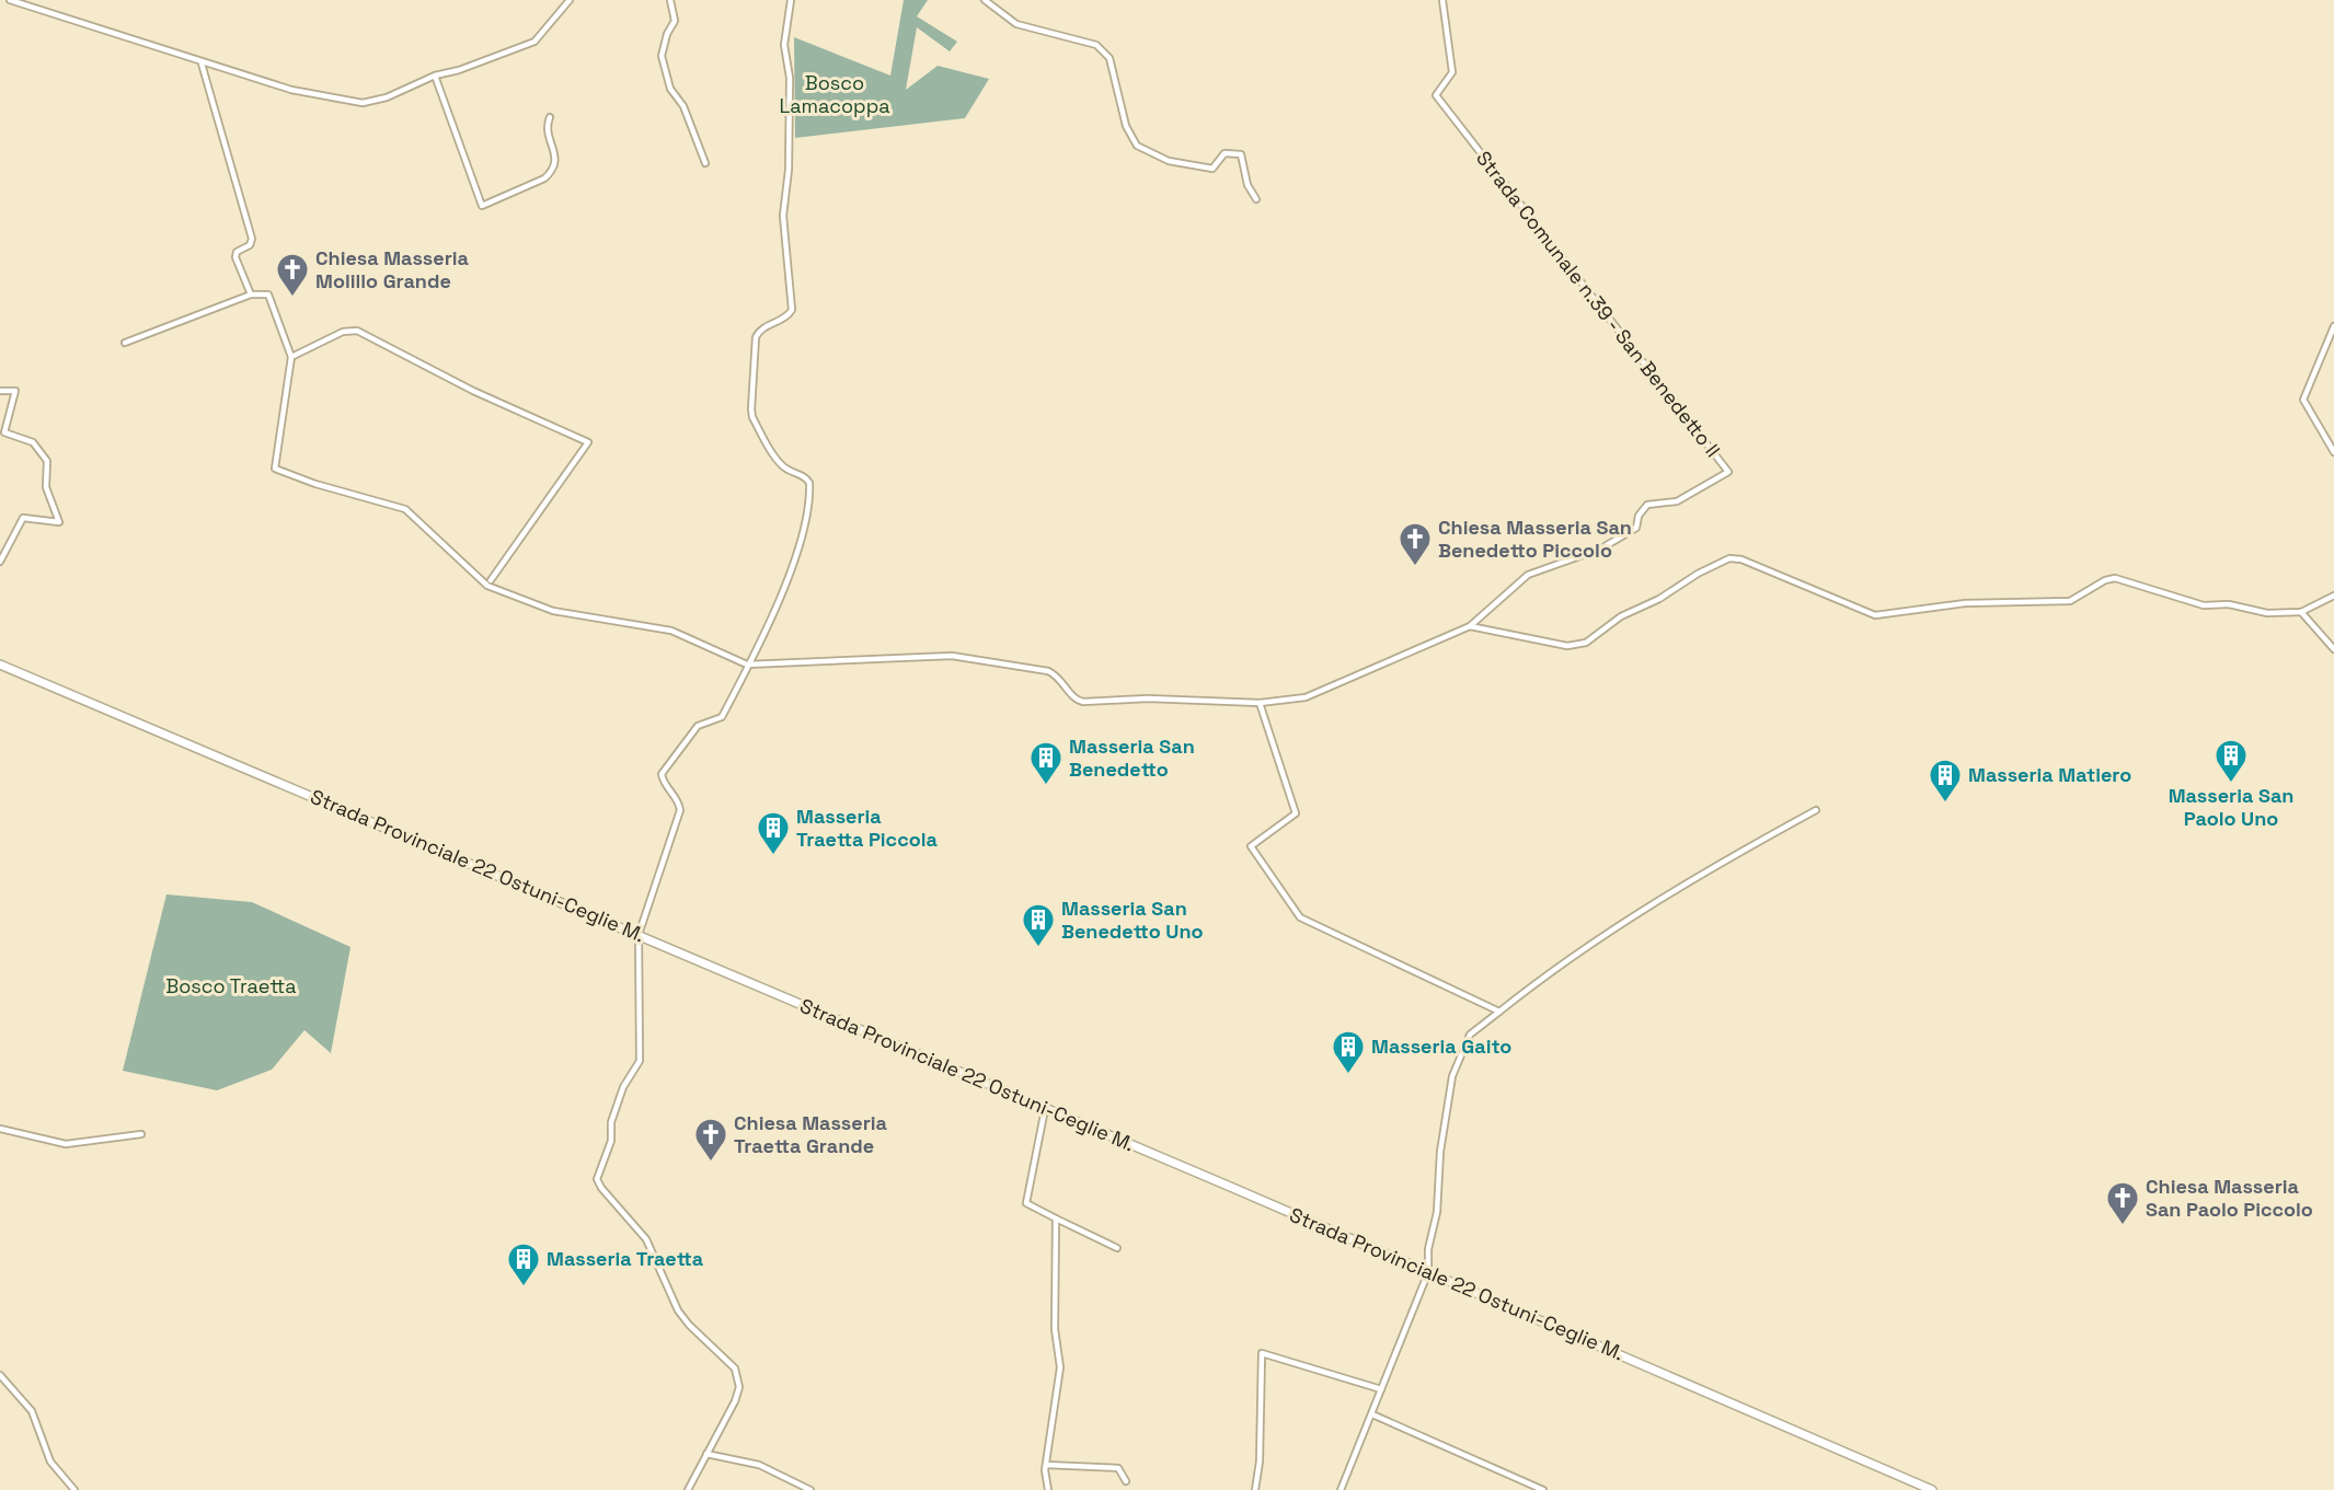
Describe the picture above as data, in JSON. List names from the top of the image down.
{
  "streets": {
    "main road": ["Strada Provinciale 22 Ostuni-Ceglie M."],
    "street": ["Strada Comunale n.39 - San Benedetto II"]
  },
  "parks": ["Bosco Lamacoppa", "Bosco Traetta"],
  "places": {
    "church": [
      "Chiesa Masseria Molillo Grande",
      "Chiesa Masseria San Benedetto Piccolo",
      "Chiesa Masseria Traetta Grande",
      "Chiesa Masseria San Paolo Piccolo"
    ],
    "building": [
      "Masseria San Paolo Uno",
      "Masseria San Benedetto",
      "Masseria Matiero",
      "Masseria Traetta Piccola",
      "Masseria San Benedetto Uno",
      "Masseria Gaito",
      "Masseria Traetta"
    ]
  }
}
